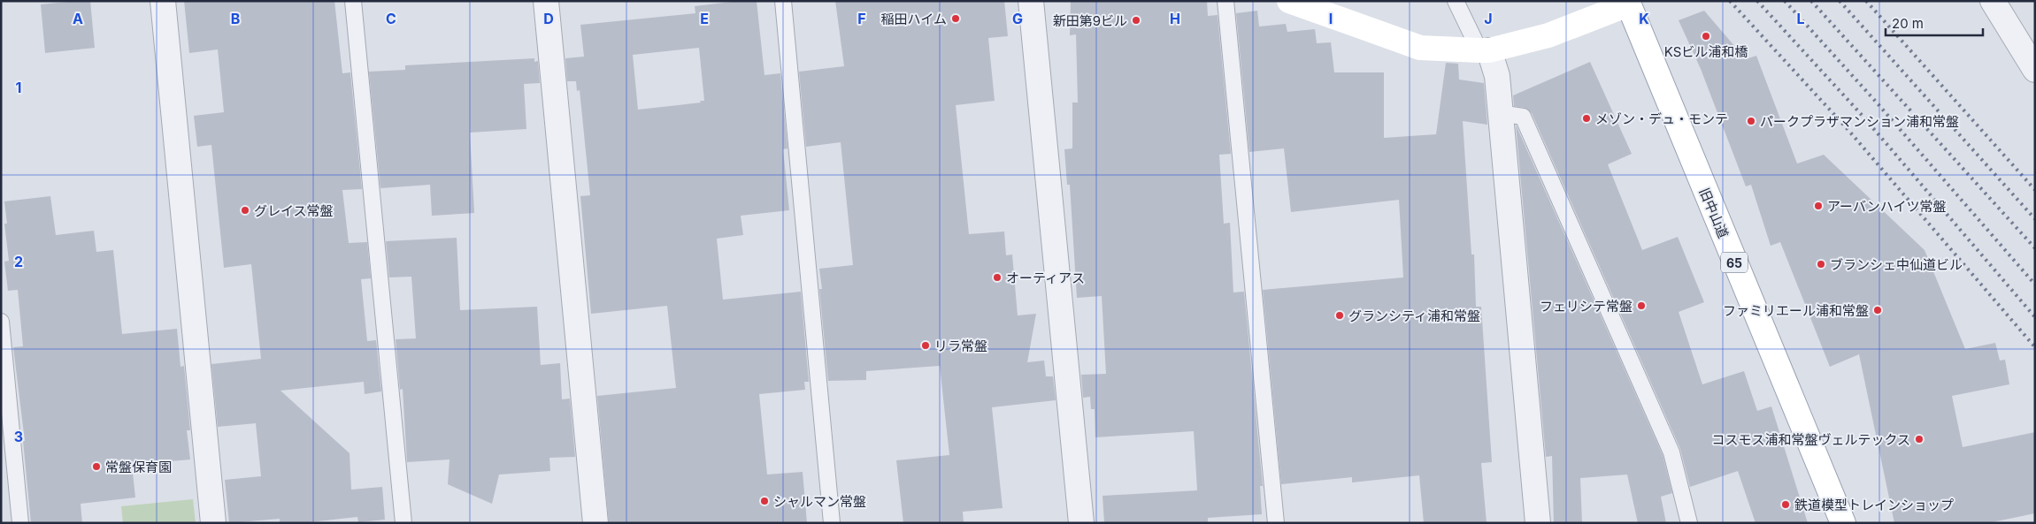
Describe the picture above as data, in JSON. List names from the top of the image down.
{
  "streets": {
    "main road": ["旧中山道", "65"]
  },
  "places": [
    "稲田ハイム",
    "新田第9ビル",
    "KSビル浦和橋",
    "メゾン・デュ・モンテ",
    "パークプラザマンション浦和常盤",
    "アーバンハイツ常盤",
    "グレイス常盤",
    "ブランシェ中仙道ビル",
    "オーティアス",
    "フェリシテ常盤",
    "ファミリエール浦和常盤",
    "グランシティ浦和常盤",
    "リラ常盤",
    "コスモス浦和常盤ヴェルテックス",
    "常盤保育園",
    "シャルマン常盤",
    "鉄道模型トレインショップ"
  ],
  "scale_bar": "20 m",
  "grid": {
    "columns": [
      "A",
      "B",
      "C",
      "D",
      "E",
      "F",
      "G",
      "H",
      "I",
      "J",
      "K",
      "L"
    ],
    "rows": ["1", "2", "3"]
  }
}
